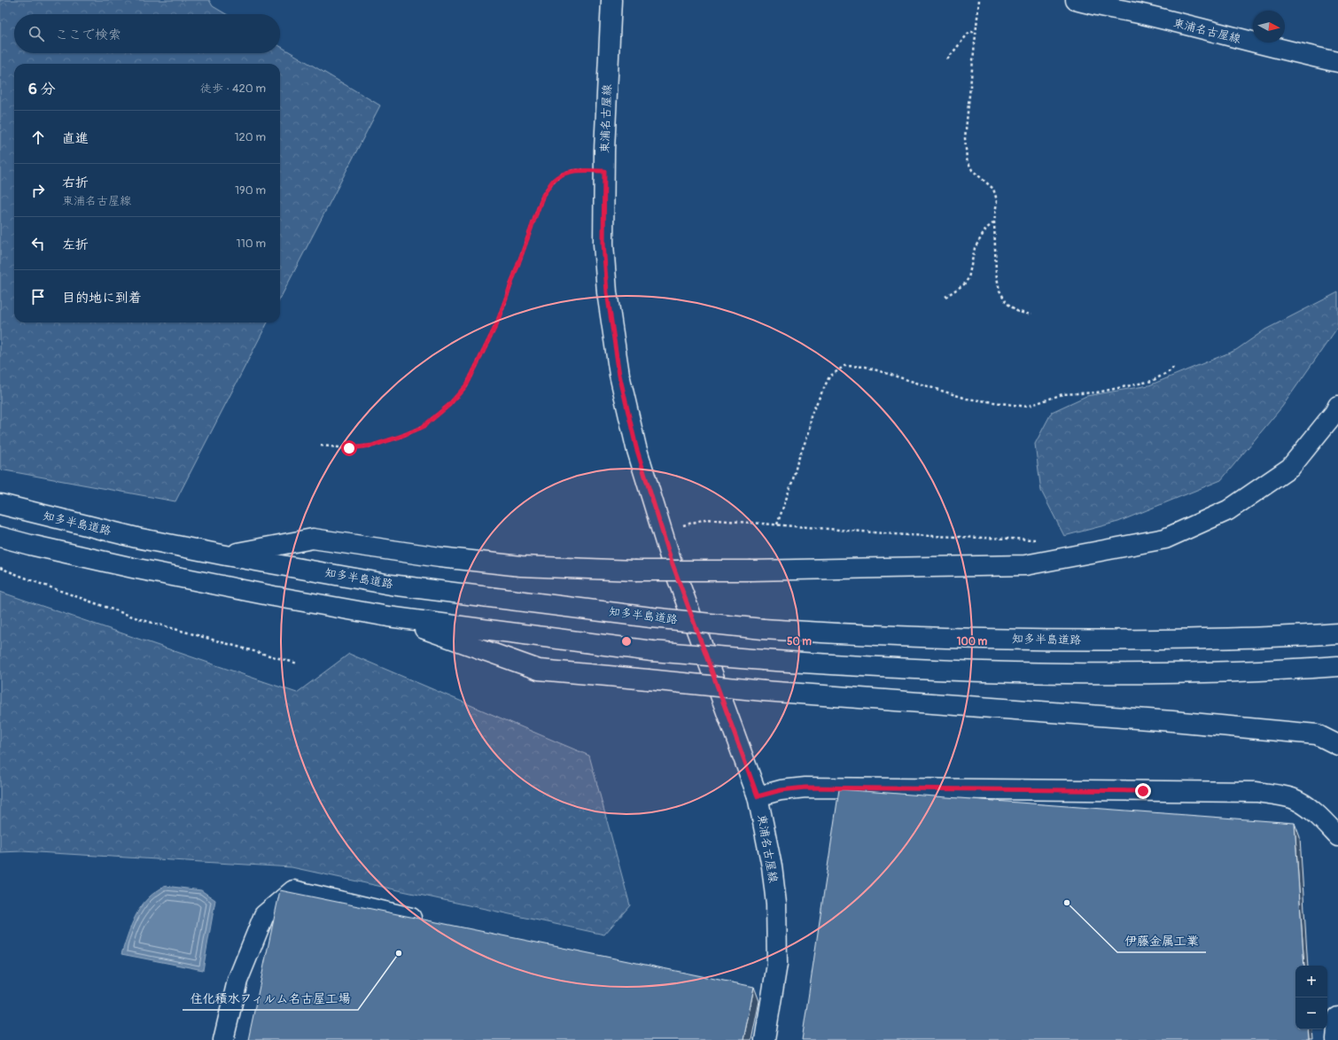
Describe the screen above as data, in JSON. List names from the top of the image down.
{
  "streets": {
    "main road": ["東浦名古屋線", "知多半島道路"]
  },
  "places": ["伊藤金属工業", "住化積水フィルム名古屋工場"],
  "north": "right",
  "page": {
    "search": "ここで検索",
    "heading": ["6 分", "徒歩 · 420 m"],
    "list": [
      ["直進", "120 m"],
      ["右折", "東浦名古屋線", "190 m"],
      ["左折", "110 m"],
      "目的地に到着"
    ],
    "map_buttons": ["+", "−"]
  },
  "rings": ["50 m", "100 m"]
}
